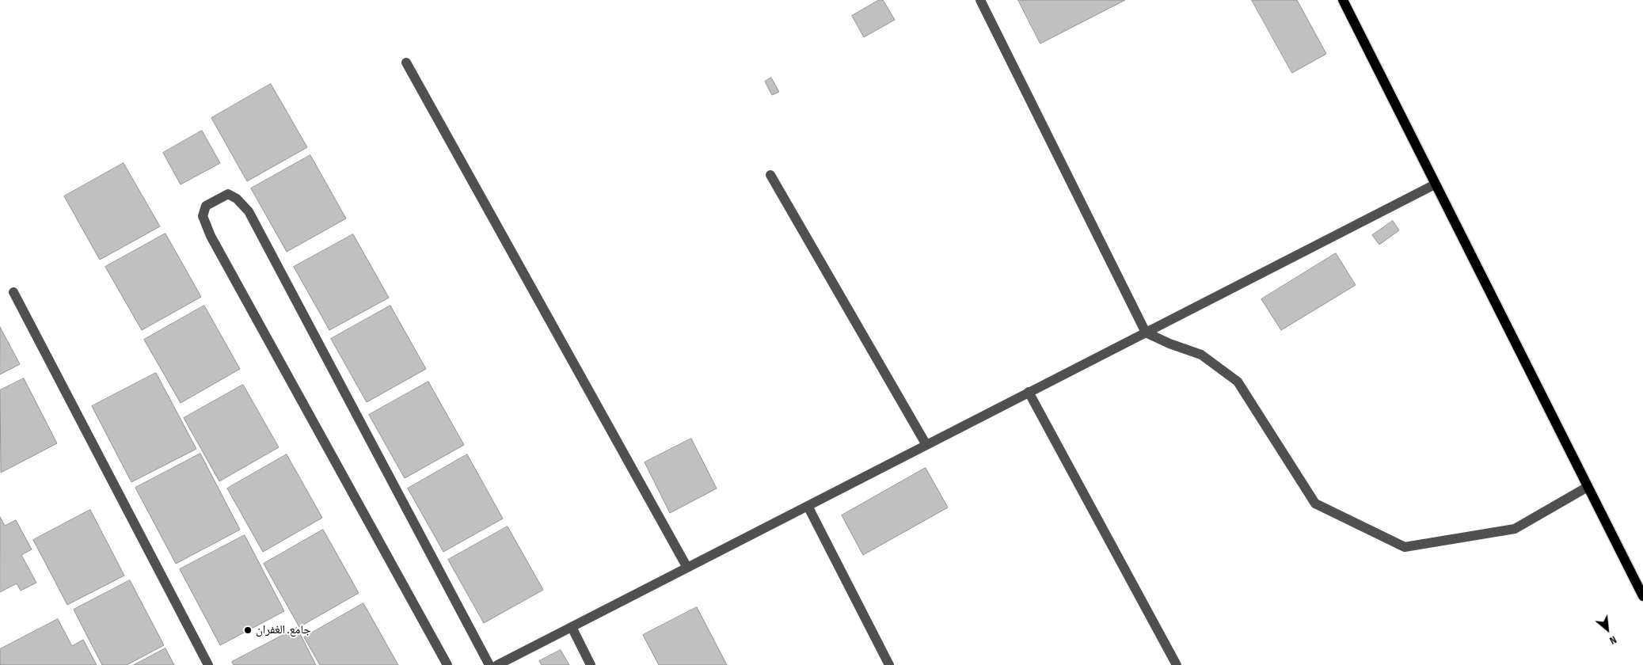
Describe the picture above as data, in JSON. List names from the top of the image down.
{
  "places": ["جامع. الغفران"],
  "north": "bottom right"
}
